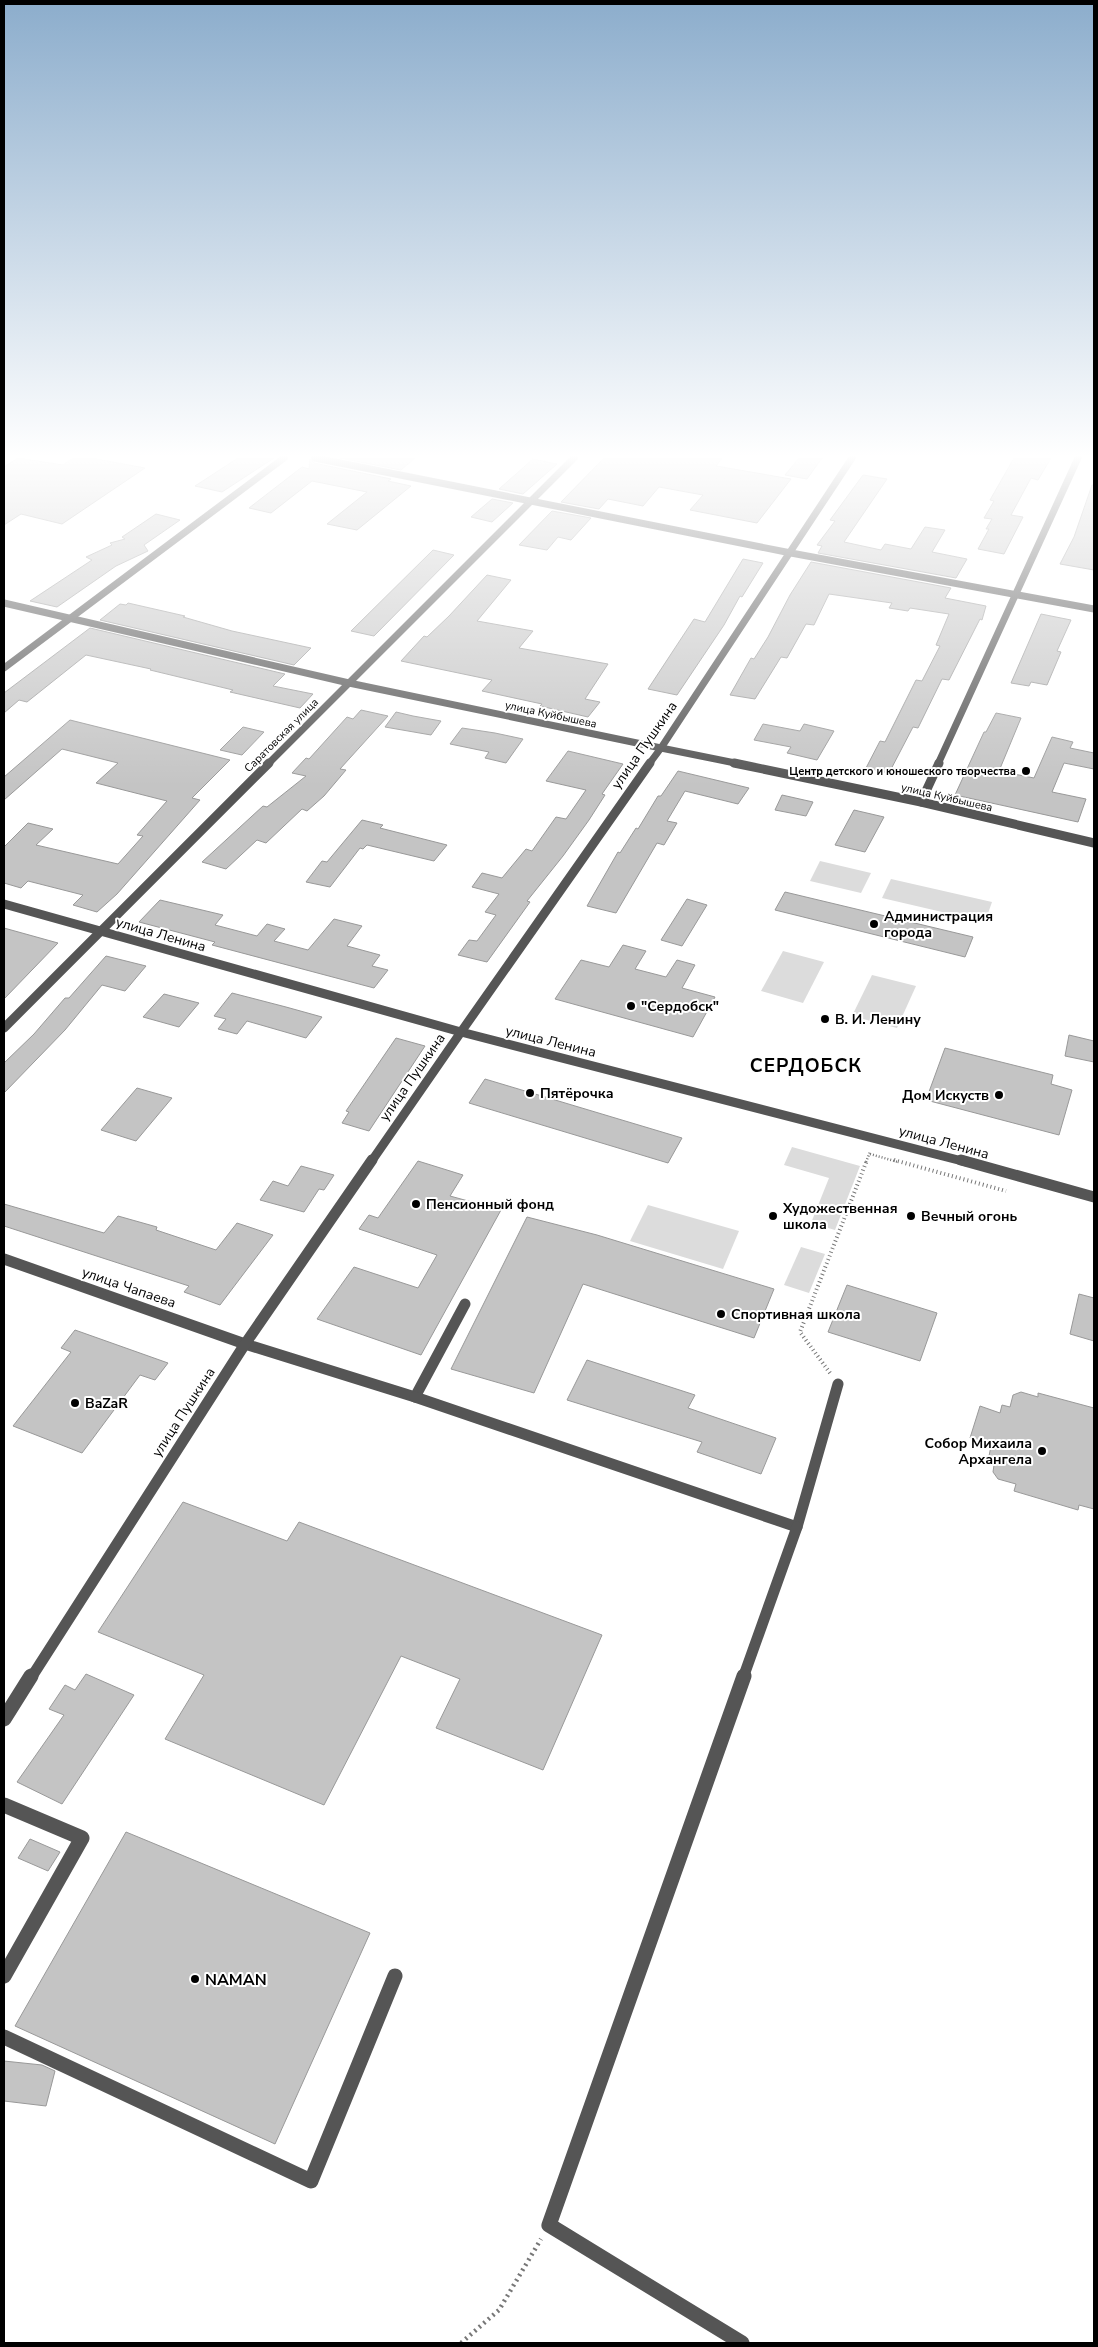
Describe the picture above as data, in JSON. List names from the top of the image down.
{
  "streets": {
    "street": [
      "улица Куйбышева",
      "Саратовская улица",
      "улица Пушкина",
      "улица Ленина",
      "улица Чапаева"
    ]
  },
  "crossings": [
    ["улица Куйбышева", "Саратовская улица"],
    ["улица Куйбышева", "улица Пушкина"],
    ["Саратовская улица", "улица Ленина"],
    ["улица Пушкина", "улица Ленина"],
    ["улица Пушкина", "улица Чапаева"]
  ],
  "districts": ["СЕРДОБСК"],
  "places": [
    "Центр детского и юношеского творчества",
    "Администрация города",
    "\"Сердобск\"",
    "В. И. Ленину",
    "Пятёрочка",
    "Дом Искуств",
    "Пенсионный фонд",
    "Художественная школа",
    "Вечный огонь",
    "Спортивная школа",
    "BaZaR",
    "Собор Михаила Архангела",
    "NAMAN"
  ]
}
